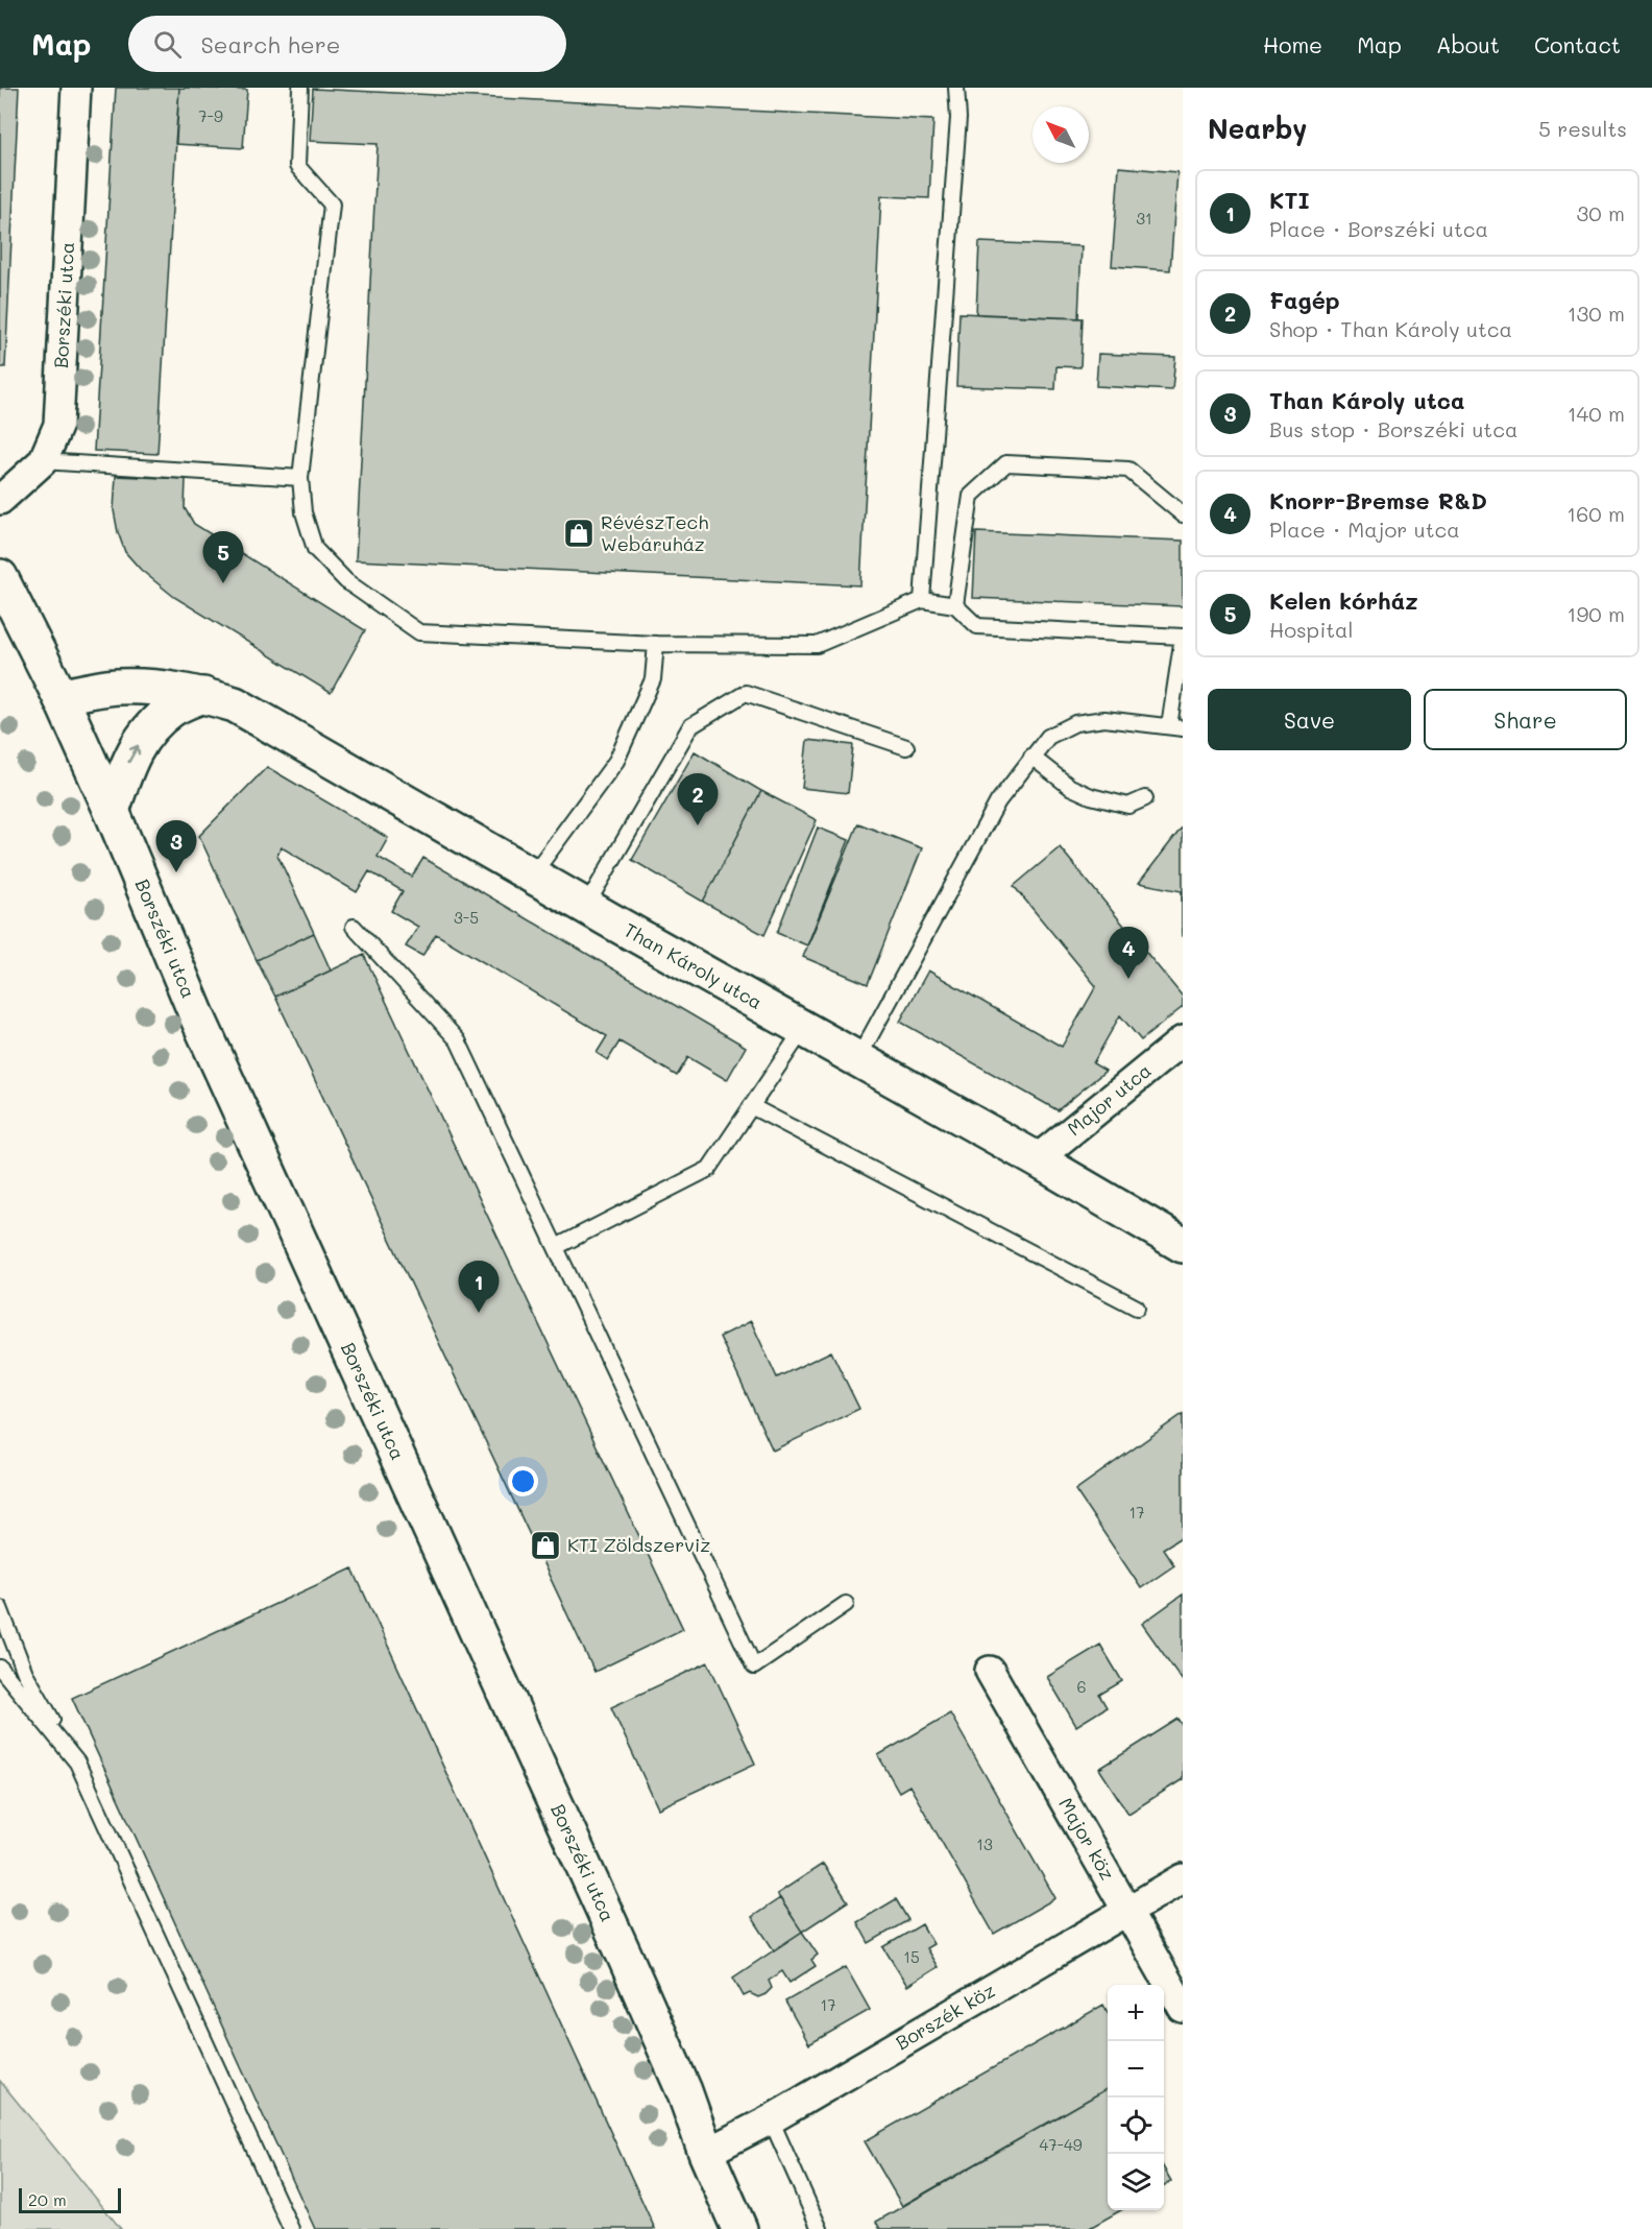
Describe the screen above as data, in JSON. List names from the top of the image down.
{
  "streets": {
    "main road": ["Borszéki utca", "Than Károly utca"],
    "street": ["Major utca", "Major köz", "Borszék köz"]
  },
  "crossings": [
    ["Borszéki utca", "Than Károly utca"],
    ["Borszéki utca", "Borszék köz"],
    ["Than Károly utca", "Major utca"],
    ["Major köz", "Borszék köz"]
  ],
  "places": {
    "shop": ["RévészTech Webáruház", "KTI Zöldszerviz"]
  },
  "house_numbers": [
    "7-9",
    "31",
    "3-5",
    "17",
    "6",
    "13",
    "15",
    "17",
    "47-49"
  ],
  "scale_bar": "20 m",
  "north": "top left",
  "page": {
    "header": "Map",
    "search": "Search here",
    "nav": [
      "Home",
      "Map",
      "About",
      "Contact"
    ],
    "heading": ["Nearby", "5 results"],
    "list": [
      {
        "mark": "1",
        "name": "KTI",
        "note": "Place · Borszéki utca",
        "value": "30 m"
      },
      {
        "mark": "2",
        "name": "Fagép",
        "note": "Shop · Than Károly utca",
        "value": "130 m"
      },
      {
        "mark": "3",
        "name": "Than Károly utca",
        "note": "Bus stop · Borszéki utca",
        "value": "140 m"
      },
      {
        "mark": "4",
        "name": "Knorr-Bremse R&D",
        "note": "Place · Major utca",
        "value": "160 m"
      },
      {
        "mark": "5",
        "name": "Kelen kórház",
        "note": "Hospital",
        "value": "190 m"
      }
    ],
    "pins": [
      "5",
      "2",
      "3",
      "4",
      "1"
    ],
    "buttons": ["Save", "Share"],
    "map_buttons": ["+", "−"],
    "scale": "20 m"
  }
}
